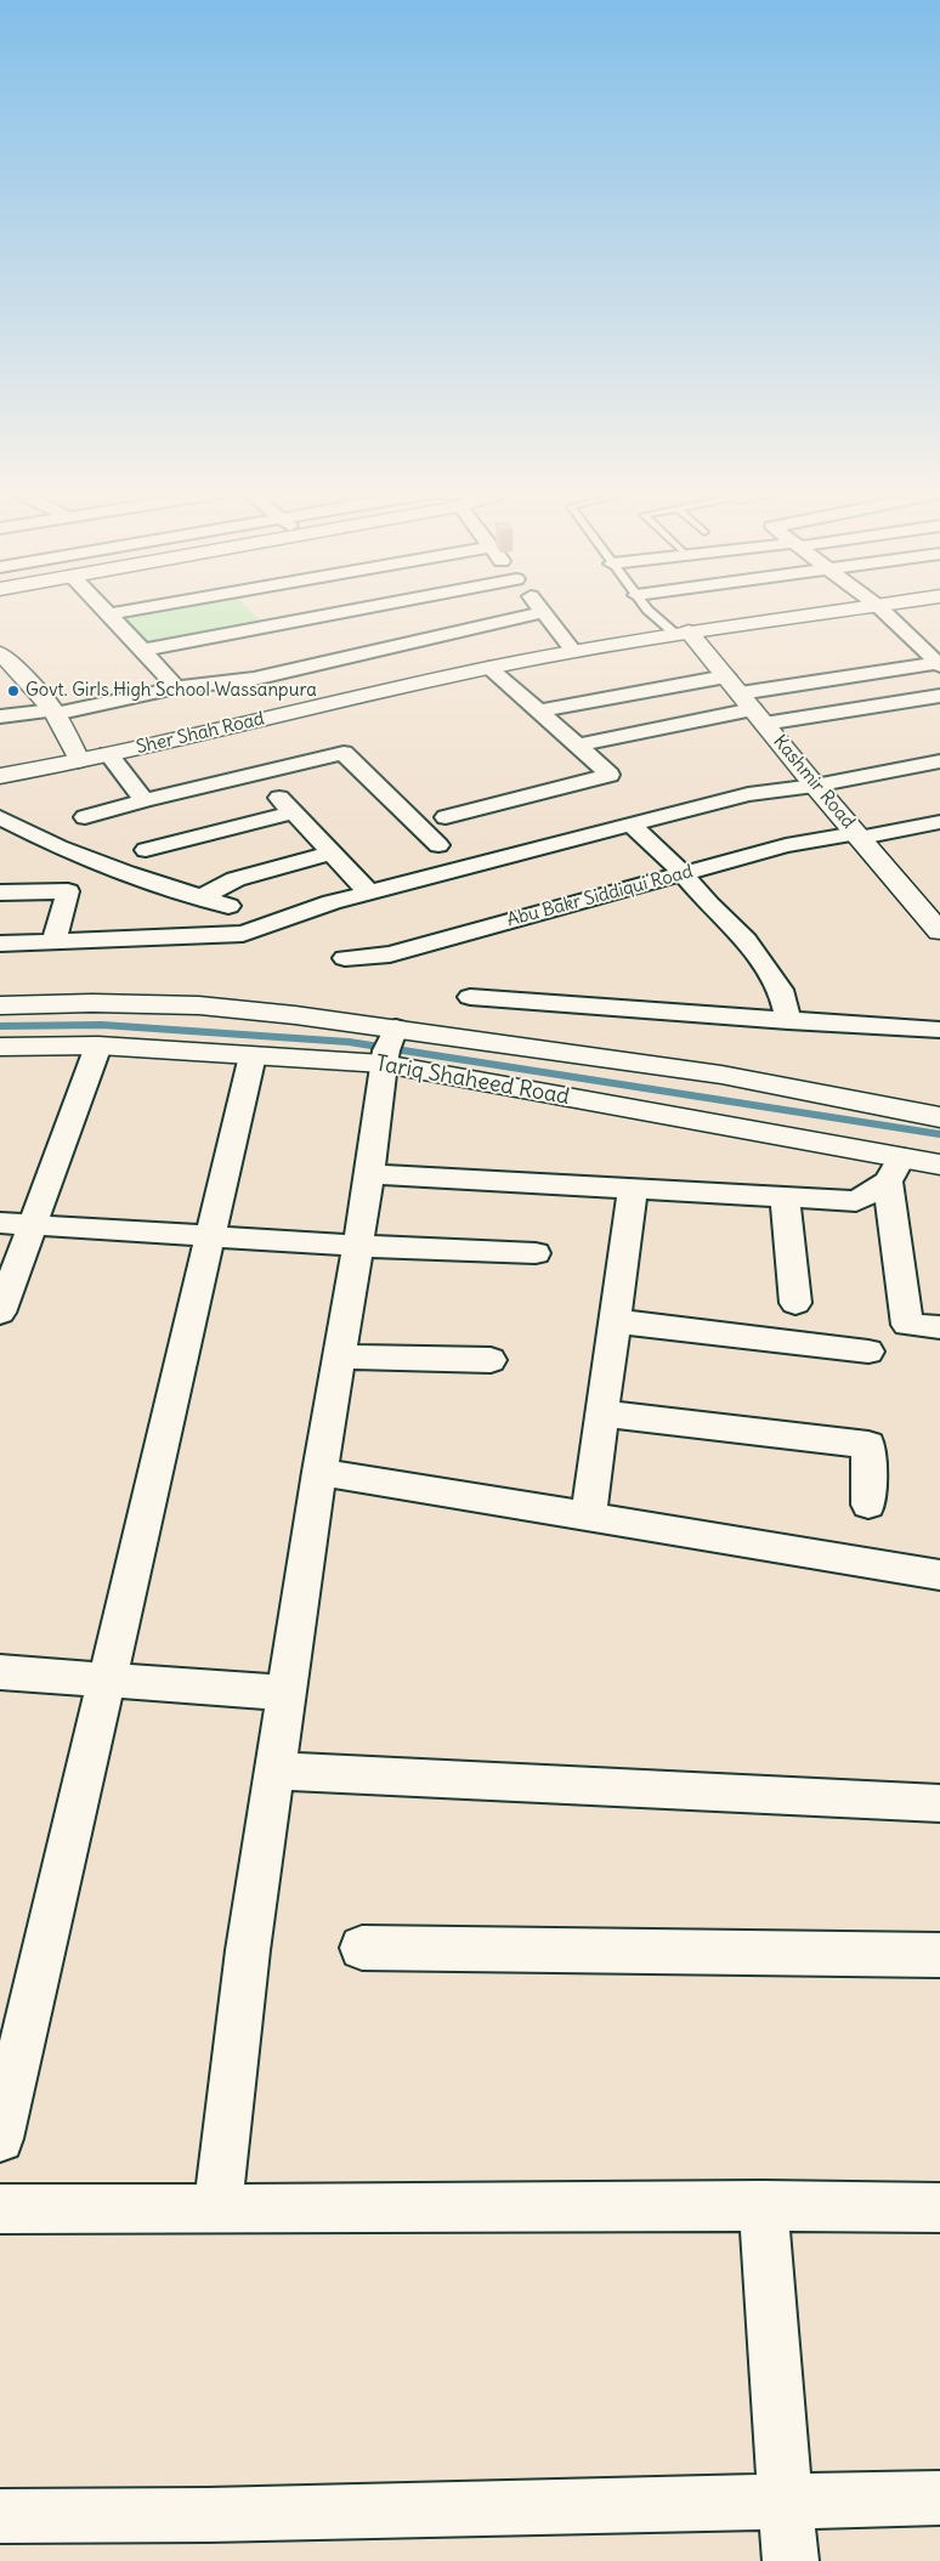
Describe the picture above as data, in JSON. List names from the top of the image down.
{
  "streets": {
    "main road": ["Sher Shah Road", "Kashmir Road", "Tariq Shaheed Road"],
    "street": ["Abu Bakr Siddiqui Road"]
  },
  "crossings": [
    ["Sher Shah Road", "Kashmir Road"],
    ["Kashmir Road", "Abu Bakr Siddiqui Road"]
  ],
  "places": ["Govt. Girls High School Wassanpura"]
}
